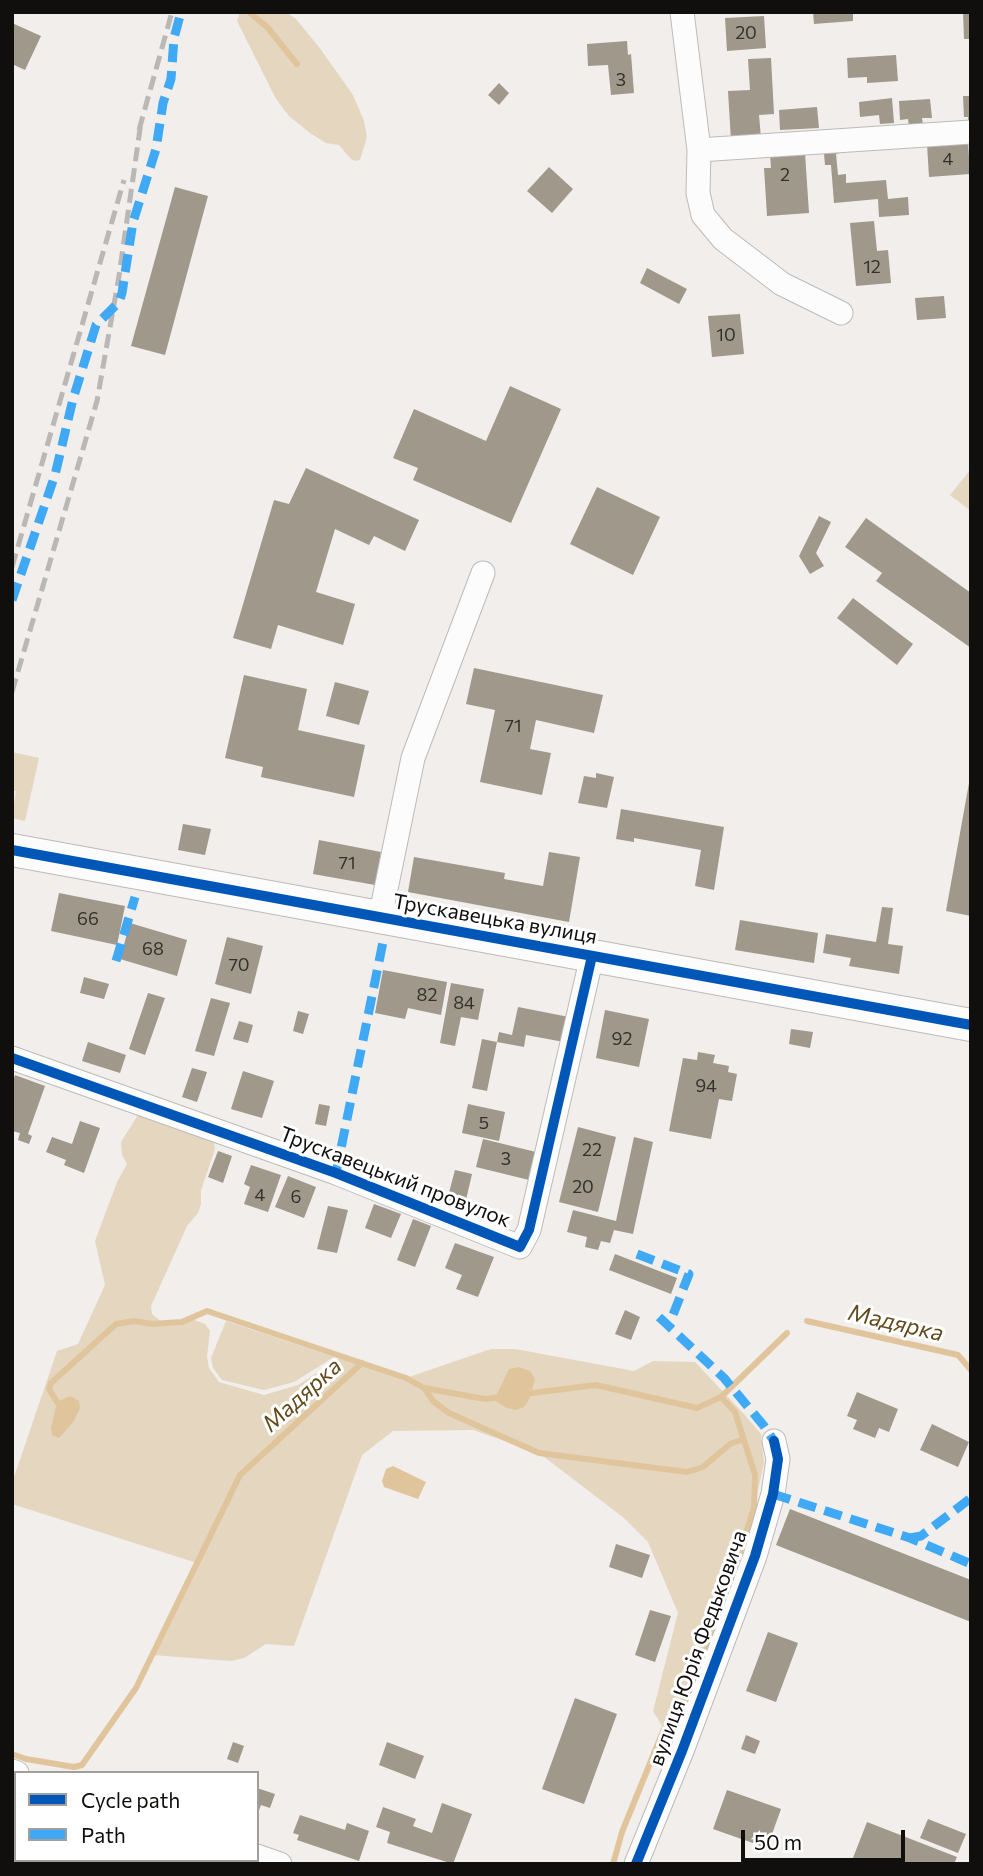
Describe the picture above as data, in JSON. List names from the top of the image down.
{
  "streets": {
    "main road": ["Трускавецька вулиця"],
    "street": ["Трускавецький провулок", "вулиця Юрія Федьковича"]
  },
  "crossings": [
    ["Трускавецька вулиця", "Трускавецький провулок"]
  ],
  "water": ["Мадярка"],
  "house_numbers": [
    "20",
    "3",
    "4",
    "2",
    "12",
    "10",
    "71",
    "71",
    "66",
    "68",
    "70",
    "82",
    "84",
    "92",
    "94",
    "5",
    "22",
    "3",
    "20",
    "4",
    "6"
  ],
  "legend": ["Cycle path", "Path"],
  "scale_bar": "50 m"
}
